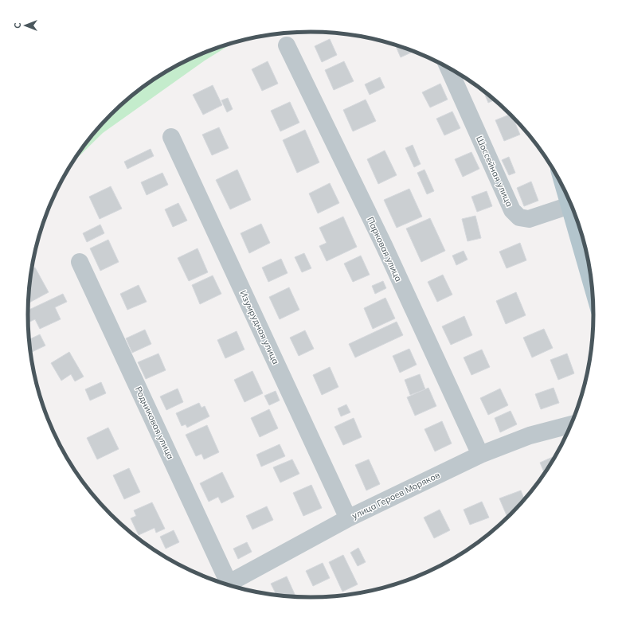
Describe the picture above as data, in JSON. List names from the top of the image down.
{
  "streets": {
    "street": [
      "Шоссейная улица",
      "Парковая улица",
      "Изумрудная улица",
      "Родниковая улица",
      "улица Героев Моряков"
    ]
  },
  "crossings": [
    ["Парковая улица", "улица Героев Моряков"],
    ["Изумрудная улица", "улица Героев Моряков"]
  ],
  "north": "left"
}
